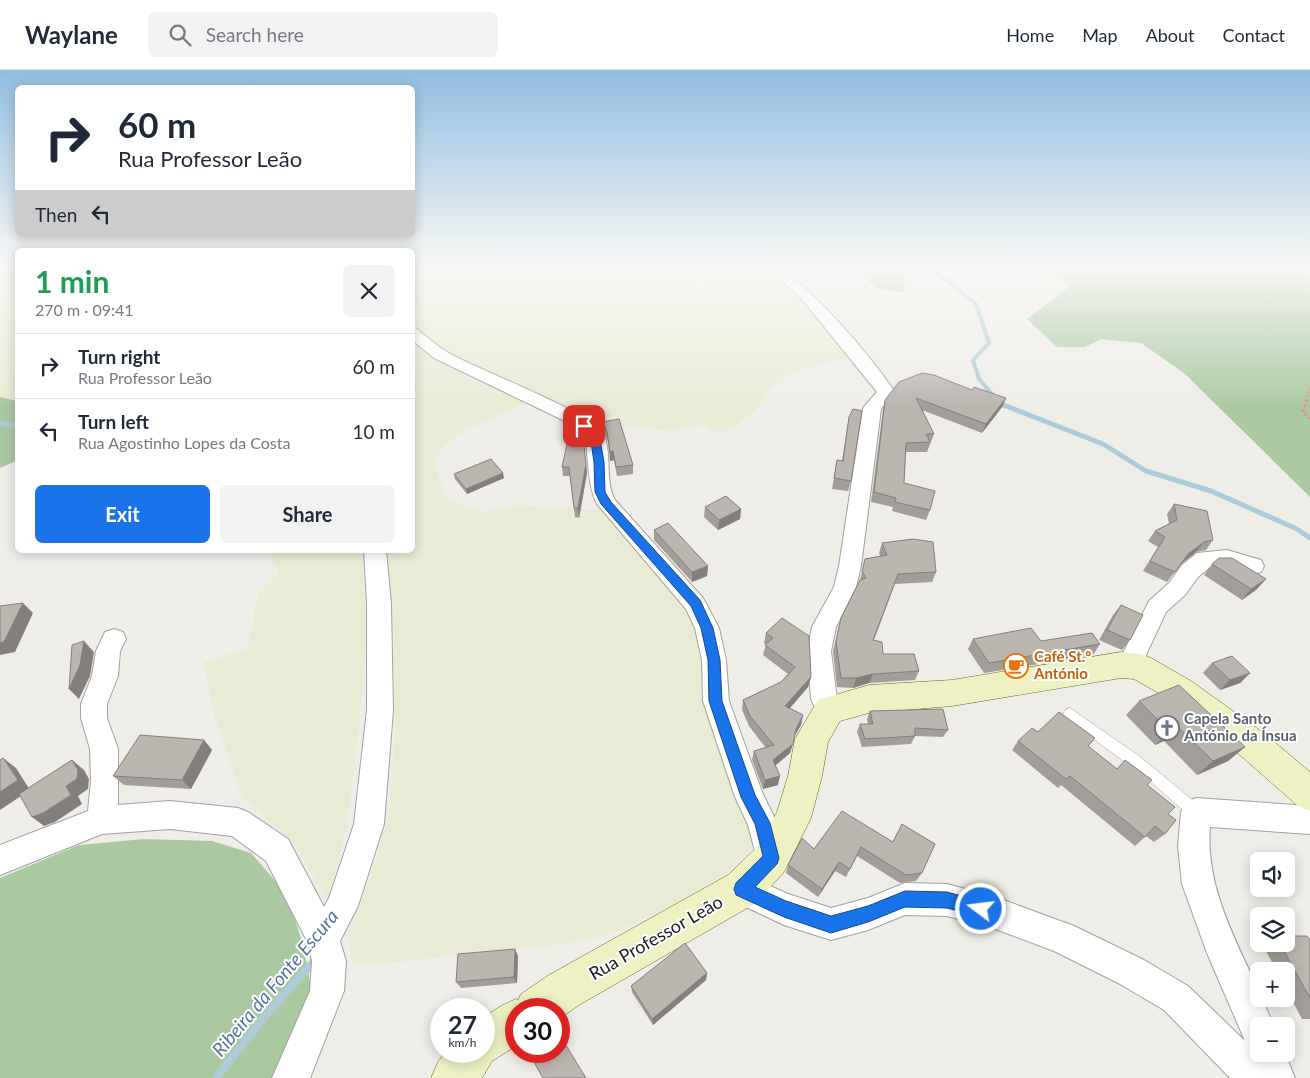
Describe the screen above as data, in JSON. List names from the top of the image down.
{
  "streets": {
    "street": ["Rua Professor Leão"]
  },
  "water": ["Ribeira da Fonte Escura"],
  "places": {
    "cafe": ["Café St.º António"],
    "church": ["Capela Santo António da Ínsua"]
  },
  "page": {
    "header": "Waylane",
    "search": "Search here",
    "nav": [
      "Home",
      "Map",
      "About",
      "Contact"
    ],
    "turn": ["60 m", "Rua Professor Leão"],
    "then": "Then",
    "heading": ["1 min", "270 m · 09:41"],
    "list": [
      {
        "name": "Turn right",
        "note": "Rua Professor Leão",
        "value": "60 m"
      },
      {
        "name": "Turn left",
        "note": "Rua Agostinho Lopes da Costa",
        "value": "10 m"
      }
    ],
    "buttons": ["Exit", "Share"],
    "map_buttons": ["+", "−"],
    "speed": "27 km/h",
    "limit": "30"
  }
}
